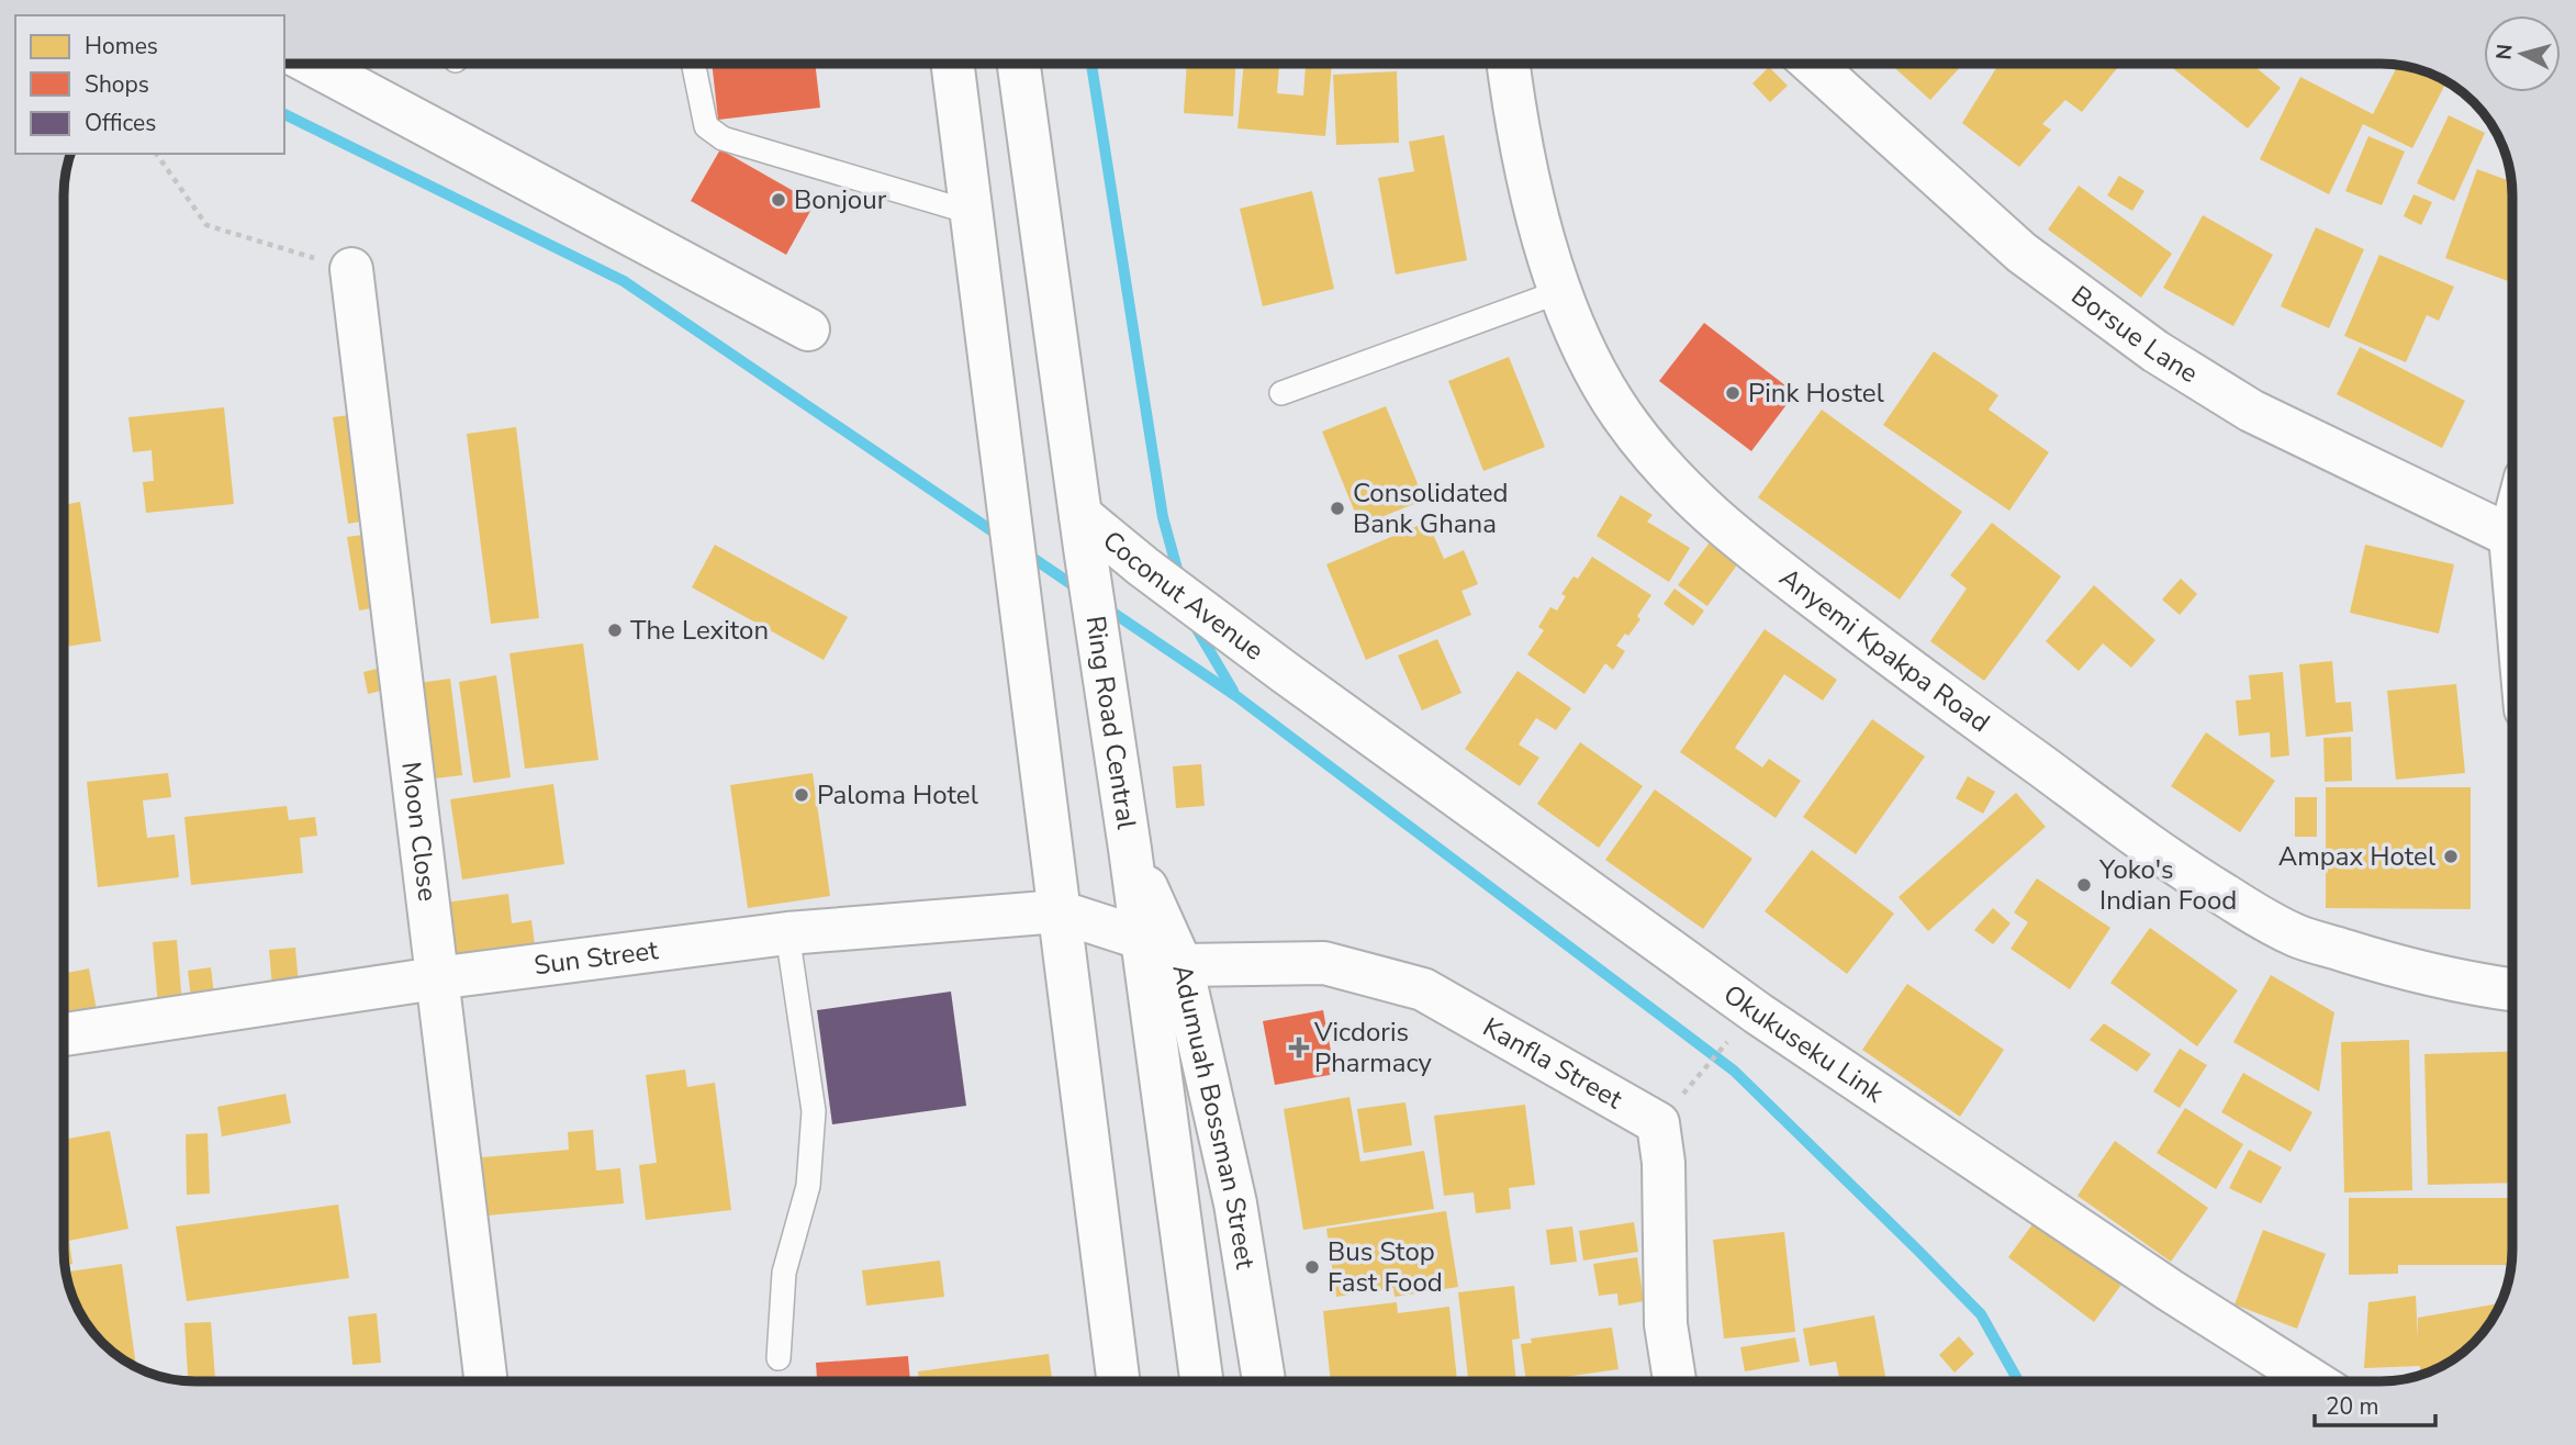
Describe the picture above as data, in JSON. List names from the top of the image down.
{
  "streets": {
    "street": [
      "Borsue Lane",
      "Coconut Avenue",
      "Anyemi Kpakpa Road",
      "Ring Road Central",
      "Moon Close",
      "Sun Street",
      "Okukuseku Link",
      "Kanfla Street",
      "Adumuah Bossman Street"
    ]
  },
  "crossings": [
    ["Coconut Avenue", "Ring Road Central"],
    ["Coconut Avenue", "Okukuseku Link"],
    ["Ring Road Central", "Sun Street"],
    ["Ring Road Central", "Adumuah Bossman Street"],
    ["Moon Close", "Sun Street"],
    ["Kanfla Street", "Adumuah Bossman Street"]
  ],
  "places": {
    "other": [
      "Bonjour",
      "Pink Hostel",
      "Consolidated Bank Ghana",
      "The Lexiton",
      "Paloma Hotel",
      "Ampax Hotel",
      "Yoko's Indian Food",
      "Bus Stop Fast Food"
    ],
    "health": ["Vicdoris Pharmacy"]
  },
  "legend": ["Homes", "Shops", "Offices"],
  "scale_bar": "20 m",
  "north": "left"
}
